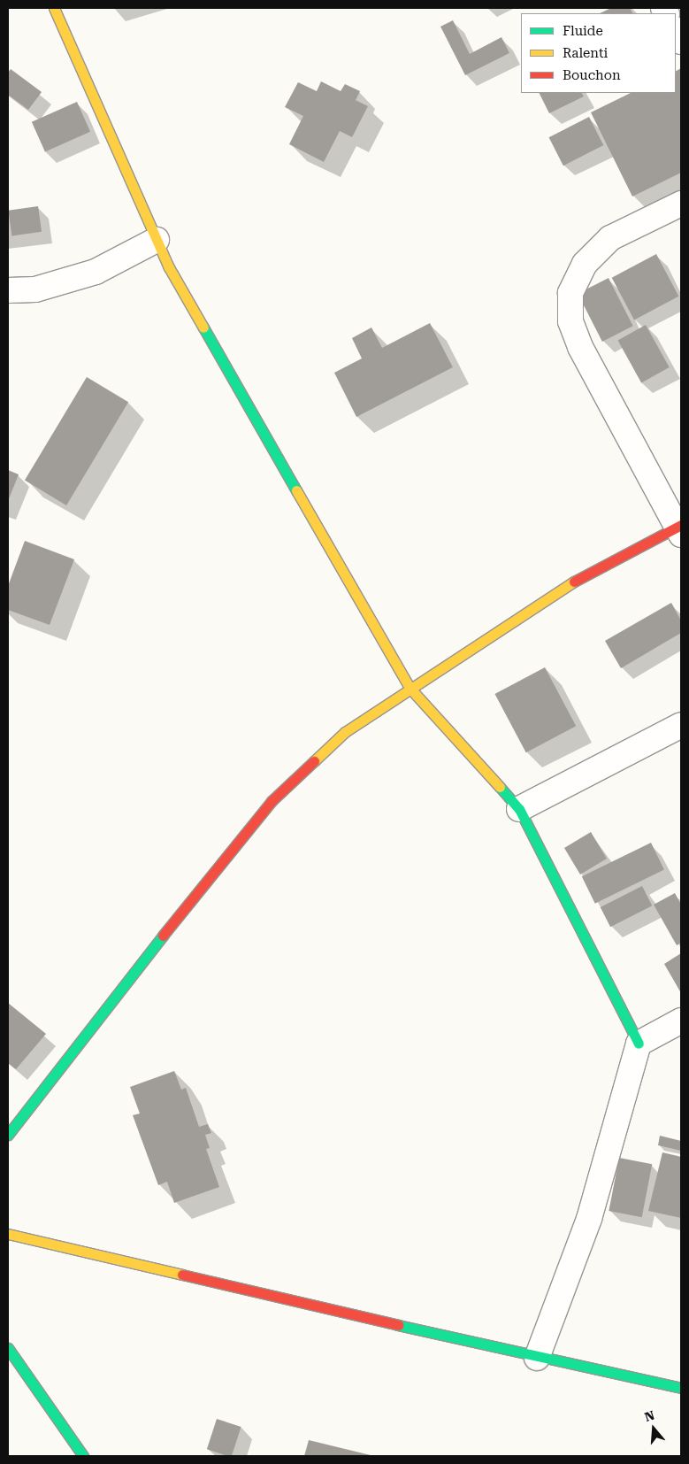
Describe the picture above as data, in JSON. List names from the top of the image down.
{
  "legend": ["Fluide", "Ralenti", "Bouchon"],
  "north": "top"
}
